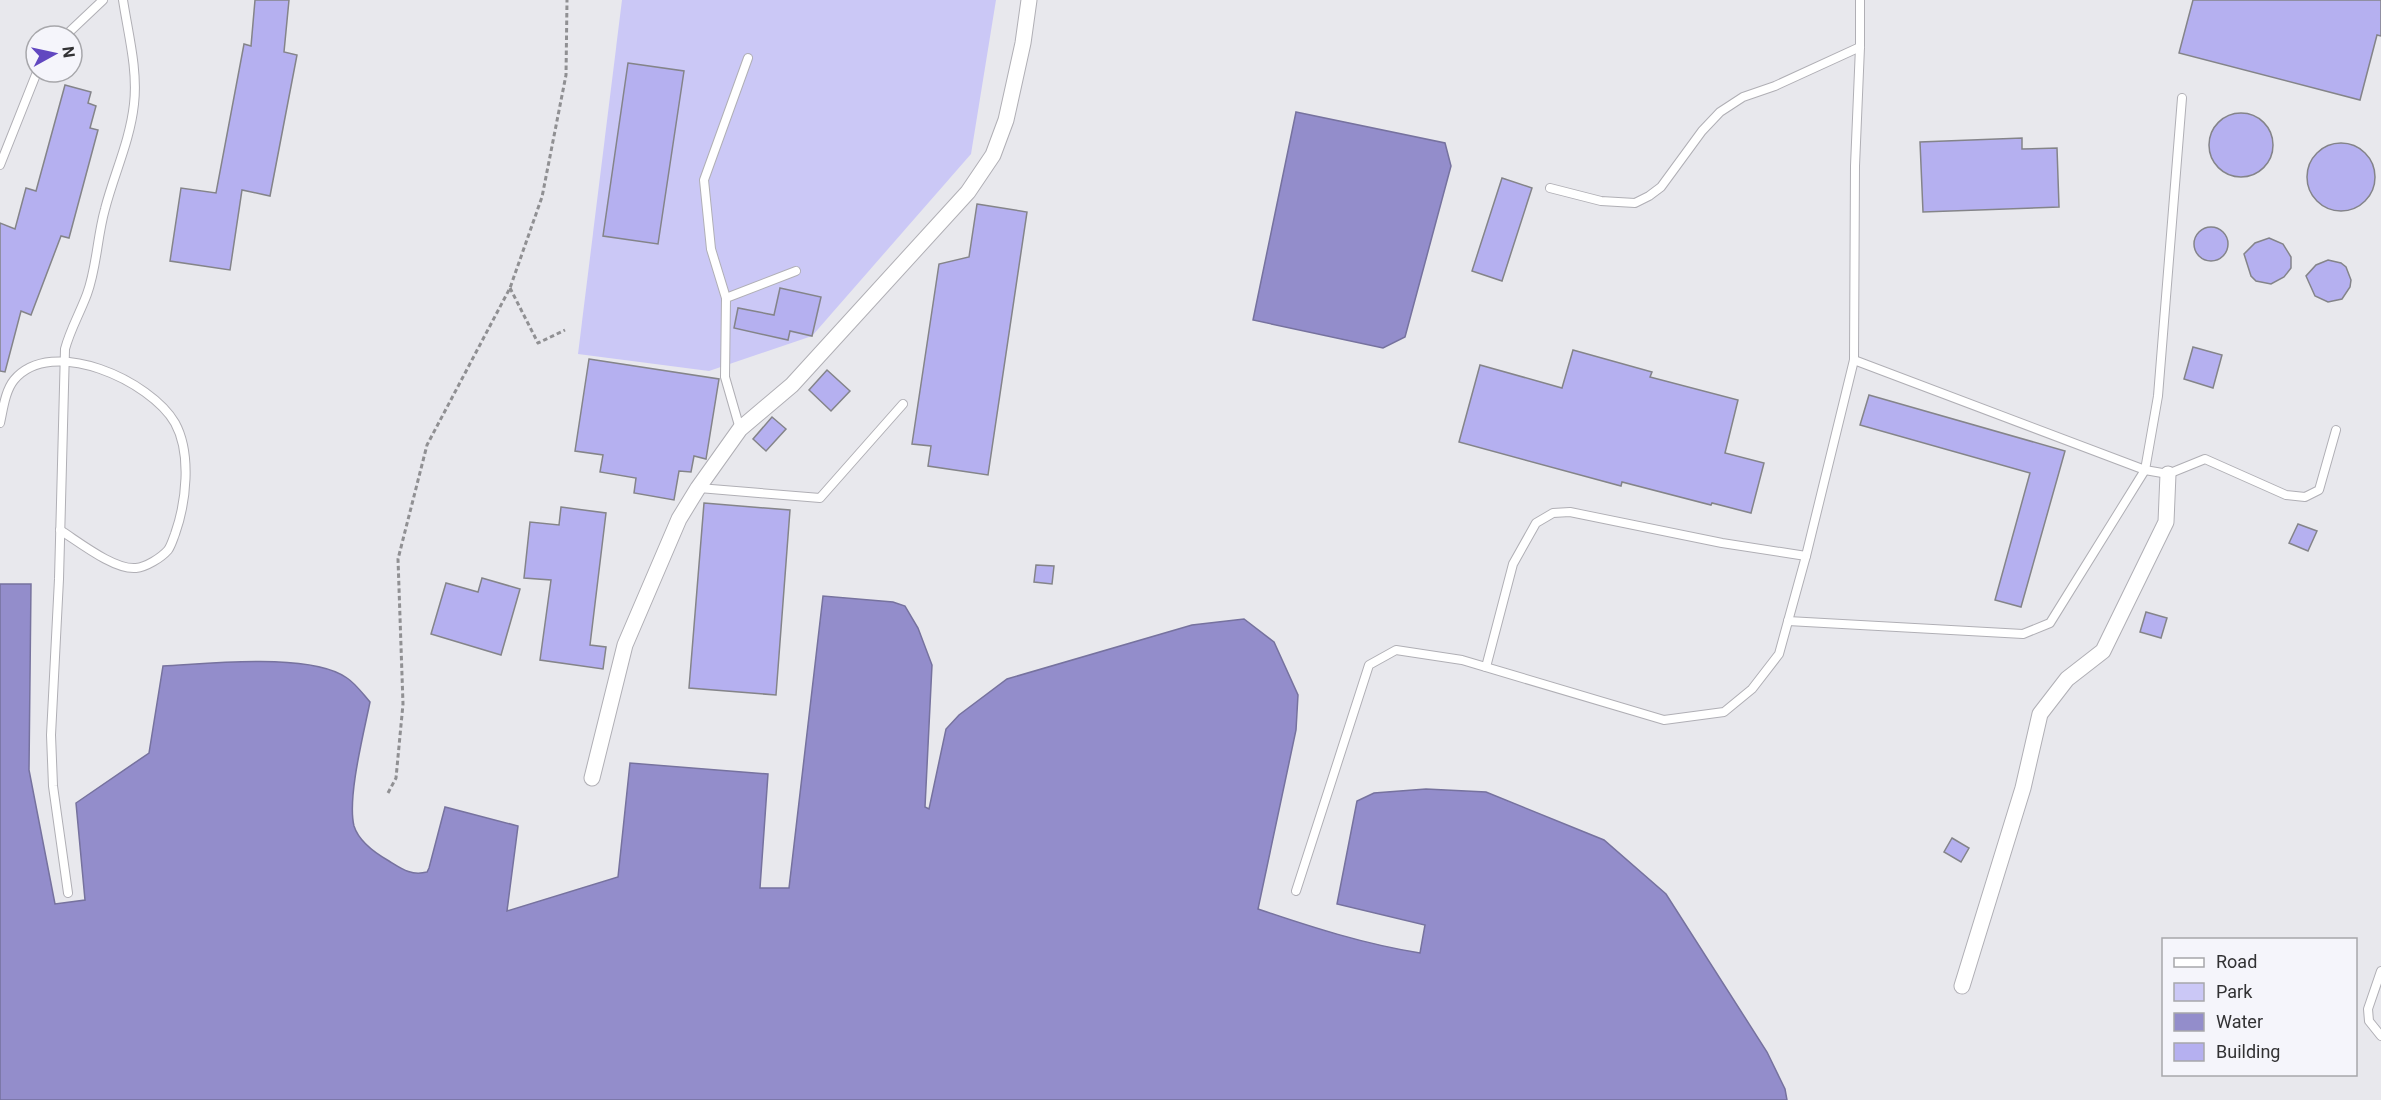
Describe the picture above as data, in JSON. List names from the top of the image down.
{
  "legend": [
    "Road",
    "Park",
    "Water",
    "Building"
  ],
  "north": "right"
}
